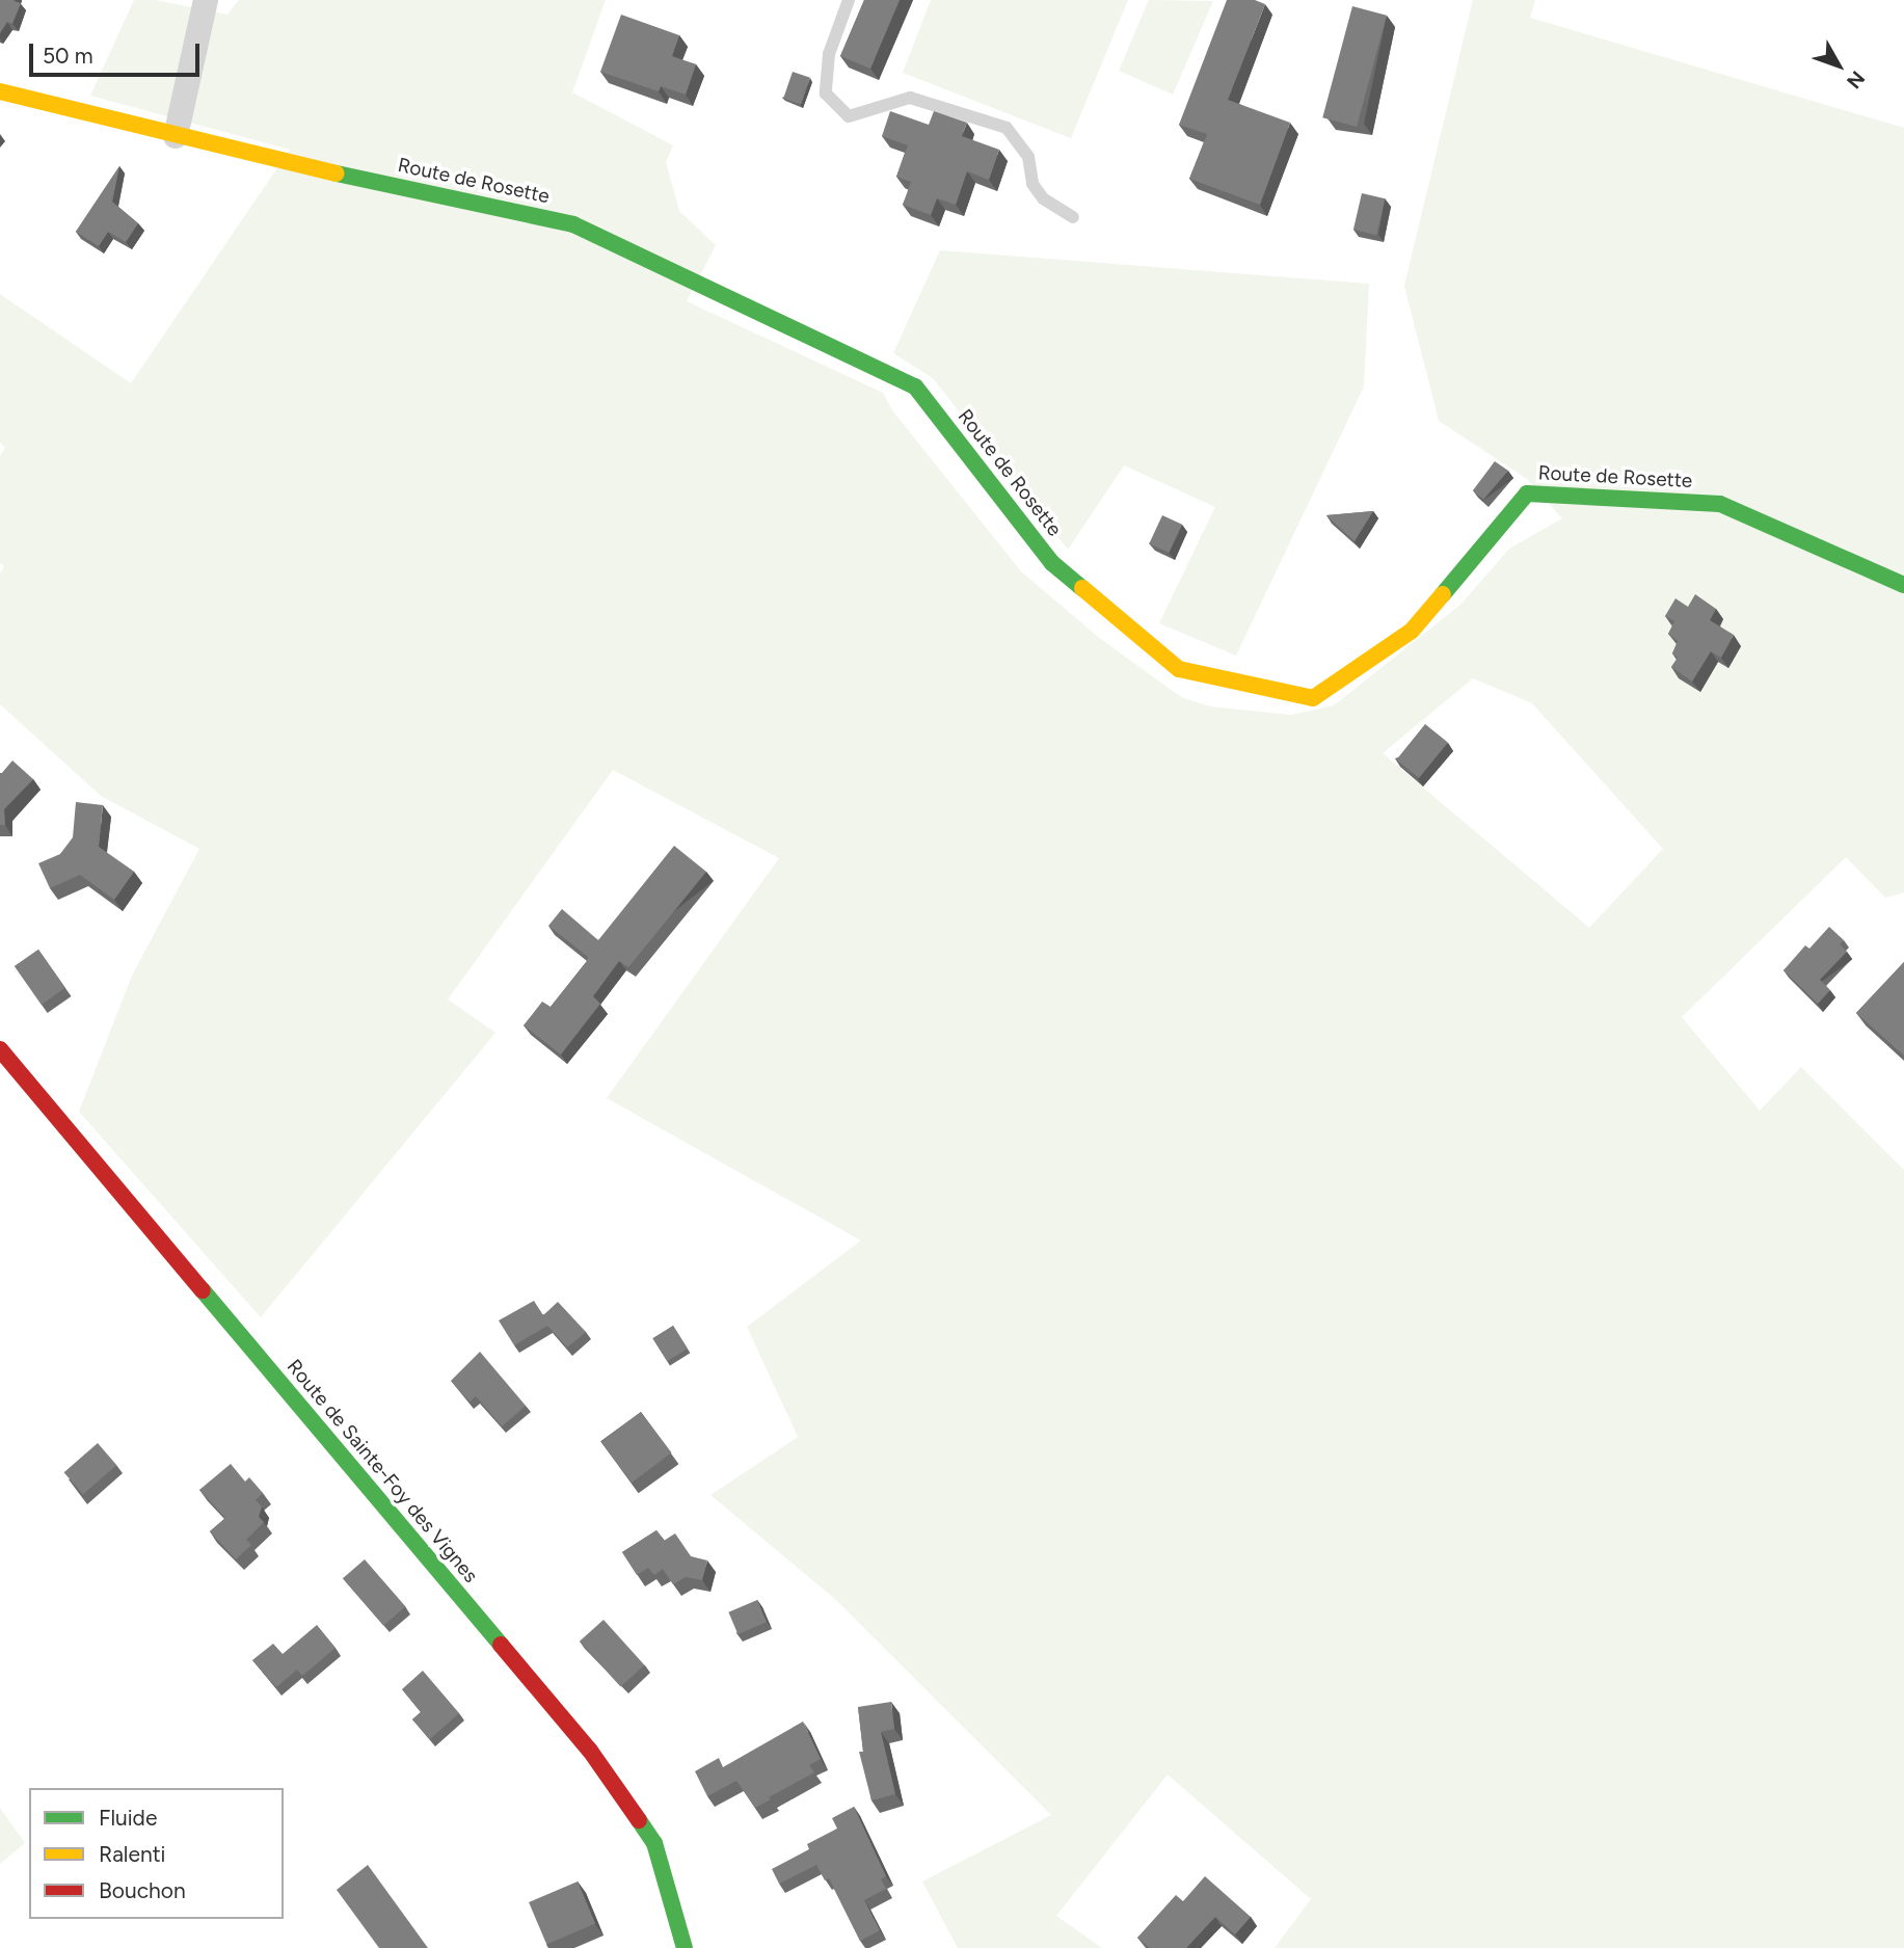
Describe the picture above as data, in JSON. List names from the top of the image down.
{
  "streets": {
    "street": ["Route de Rosette", "Route de Sainte-Foy des Vignes"]
  },
  "legend": ["Fluide", "Ralenti", "Bouchon"],
  "scale_bar": "50 m",
  "north": "bottom right"
}
